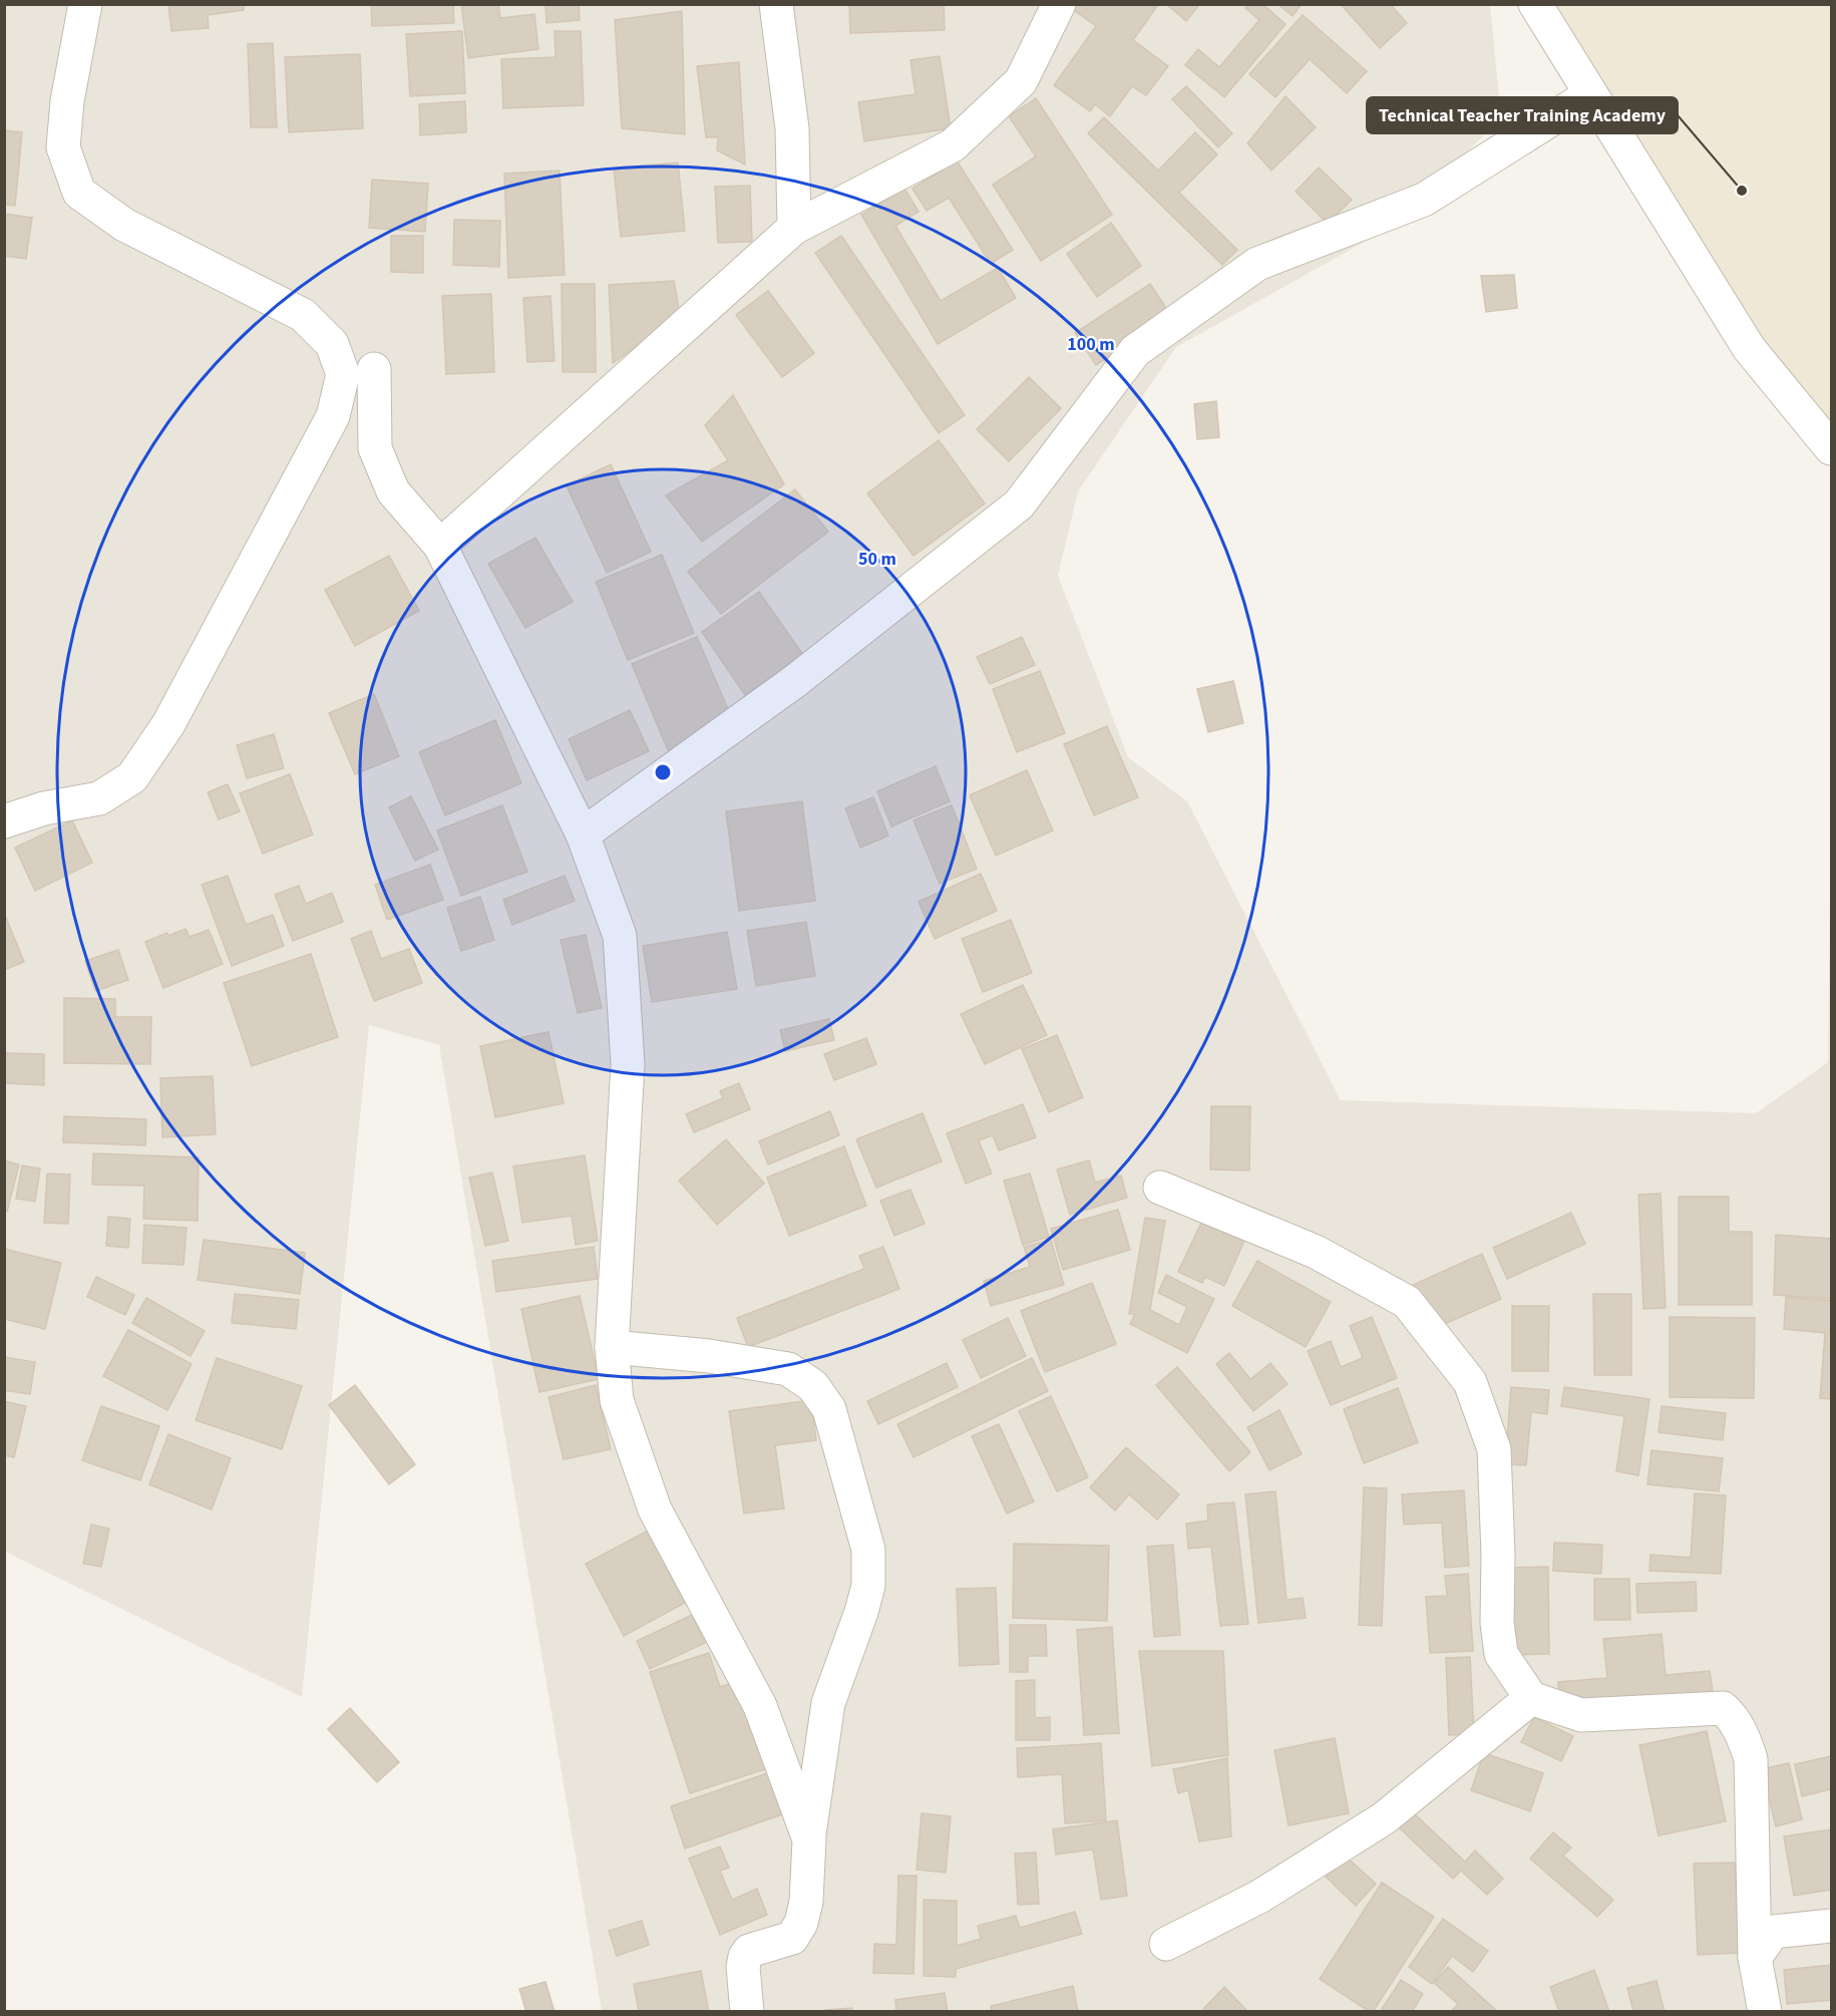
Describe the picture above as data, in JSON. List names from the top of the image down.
{
  "places": ["Technical Teacher Training Academy"],
  "rings": ["100 m", "50 m"]
}
